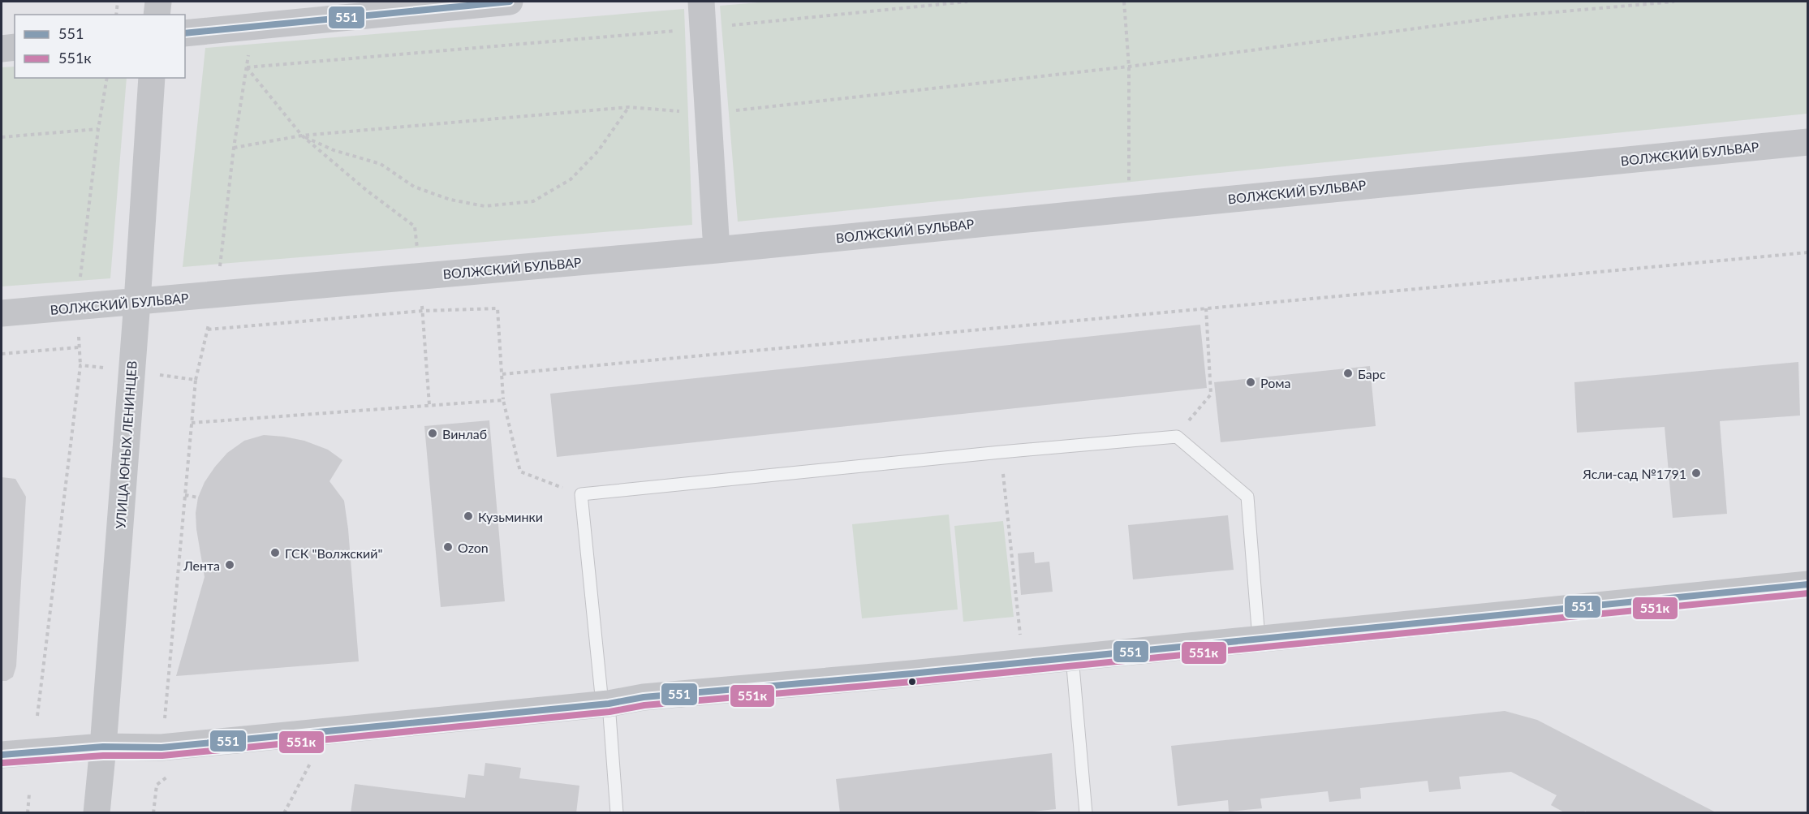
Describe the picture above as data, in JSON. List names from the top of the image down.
{
  "streets": {
    "main road": ["ВОЛЖСКИЙ БУЛЬВАР", "УЛИЦА ЮНЫХ ЛЕНИНЦЕВ"]
  },
  "crossings": [
    ["ВОЛЖСКИЙ БУЛЬВАР", "УЛИЦА ЮНЫХ ЛЕНИНЦЕВ"]
  ],
  "places": [
    "Барс",
    "Рома",
    "Винлаб",
    "Ясли-сад №1791",
    "Кузьминки",
    "Ozon",
    "ГСК \"Волжский\"",
    "Лента"
  ],
  "lines": ["transit line 551", "transit line 551к"],
  "legend": ["551", "551к"]
}
